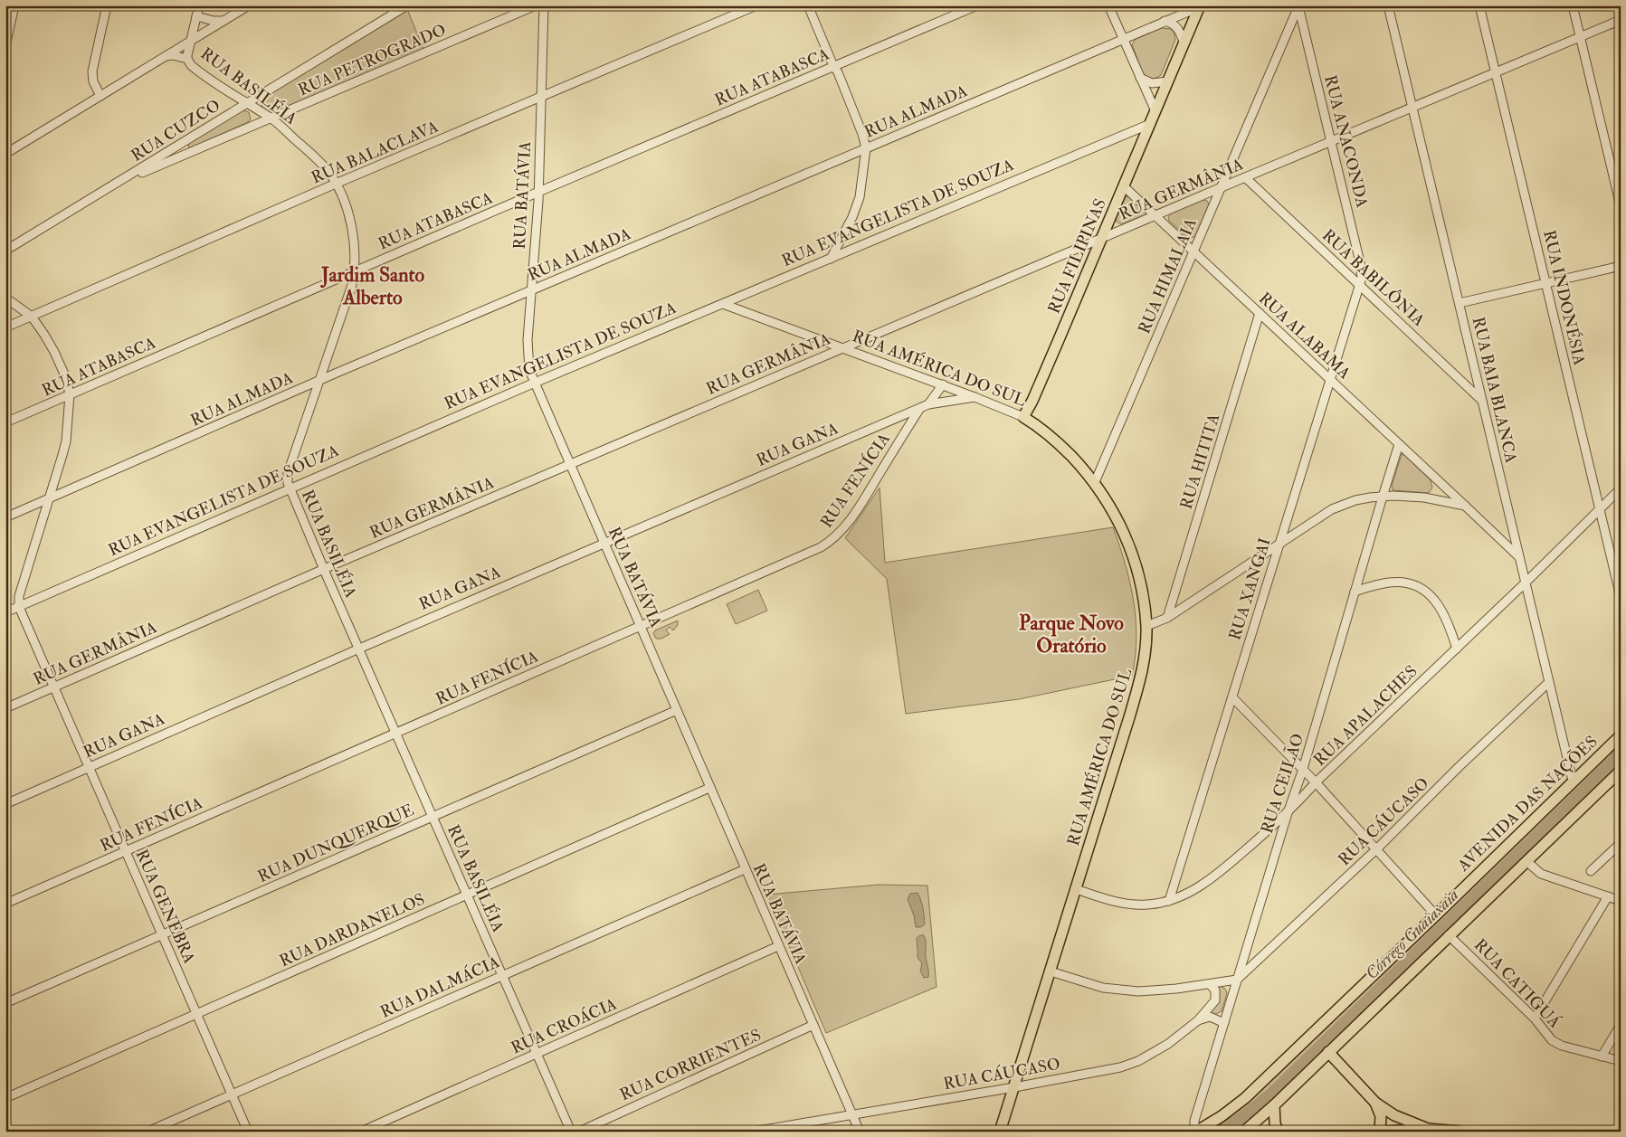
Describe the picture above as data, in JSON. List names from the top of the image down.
{
  "streets": {
    "main road": ["RUA FILIPINAS", "RUA AMÉRICA DO SUL", "AVENIDA DAS NAÇÕES"],
    "street": [
      "RUA PETROGRADO",
      "RUA ATABASCA",
      "RUA BASILÉIA",
      "RUA ALMADA",
      "RUA CUZCO",
      "RUA ANACONDA",
      "RUA BALACLAVA",
      "RUA GERMÂNIA",
      "RUA BATÁVIA",
      "RUA EVANGELISTA DE SOUZA",
      "RUA HIMALAIA",
      "RUA BABILÔNIA",
      "RUA INDONÉSIA",
      "RUA ALABAMA",
      "RUA BAIA BLANCA",
      "RUA GANA",
      "RUA HITITA",
      "RUA FENÍCIA",
      "RUA XANGAI",
      "RUA APALACHES",
      "RUA CEILÃO",
      "RUA CÁUCASO",
      "RUA DUNQUERQUE",
      "RUA GENEBRA",
      "RUA DARDANELOS",
      "RUA CATIGUÁ",
      "RUA DALMÁCIA",
      "RUA CROÁCIA",
      "RUA CORRIENTES"
    ]
  },
  "crossings": [
    ["RUA PETROGRADO", "RUA BASILÉIA"],
    ["RUA PETROGRADO", "RUA CUZCO"],
    ["RUA ATABASCA", "RUA BASILÉIA"],
    ["RUA ATABASCA", "RUA BATÁVIA"],
    ["RUA BASILÉIA", "RUA ALMADA"],
    ["RUA BASILÉIA", "RUA CUZCO"],
    ["RUA BASILÉIA", "RUA BALACLAVA"],
    ["RUA BASILÉIA", "RUA GERMÂNIA"],
    ["RUA BASILÉIA", "RUA EVANGELISTA DE SOUZA"],
    ["RUA BASILÉIA", "RUA GANA"],
    ["RUA BASILÉIA", "RUA FENÍCIA"],
    ["RUA BASILÉIA", "RUA DUNQUERQUE"],
    ["RUA BASILÉIA", "RUA DARDANELOS"],
    ["RUA BASILÉIA", "RUA DALMÁCIA"],
    ["RUA BASILÉIA", "RUA CROÁCIA"],
    ["RUA ALMADA", "RUA BATÁVIA"],
    ["RUA ANACONDA", "RUA GERMÂNIA"],
    ["RUA ANACONDA", "RUA HIMALAIA"],
    ["RUA ANACONDA", "RUA BABILÔNIA"],
    ["RUA ANACONDA", "RUA XANGAI"],
    ["RUA BALACLAVA", "RUA BATÁVIA"],
    ["RUA GERMÂNIA", "RUA BATÁVIA"],
    ["RUA GERMÂNIA", "RUA FILIPINAS"],
    ["RUA GERMÂNIA", "RUA HIMALAIA"],
    ["RUA GERMÂNIA", "RUA BABILÔNIA"],
    ["RUA GERMÂNIA", "RUA INDONÉSIA"],
    ["RUA GERMÂNIA", "RUA ALABAMA"],
    ["RUA GERMÂNIA", "RUA AMÉRICA DO SUL"],
    ["RUA GERMÂNIA", "RUA BAIA BLANCA"],
    ["RUA GERMÂNIA", "RUA GENEBRA"],
    ["RUA BATÁVIA", "RUA EVANGELISTA DE SOUZA"],
    ["RUA BATÁVIA", "RUA GANA"],
    ["RUA BATÁVIA", "RUA FENÍCIA"],
    ["RUA BATÁVIA", "RUA CÁUCASO"],
    ["RUA BATÁVIA", "RUA DUNQUERQUE"],
    ["RUA BATÁVIA", "RUA DARDANELOS"],
    ["RUA BATÁVIA", "RUA DALMÁCIA"],
    ["RUA BATÁVIA", "RUA CROÁCIA"],
    ["RUA BATÁVIA", "RUA CORRIENTES"],
    ["RUA EVANGELISTA DE SOUZA", "RUA FILIPINAS"],
    ["RUA EVANGELISTA DE SOUZA", "RUA AMÉRICA DO SUL"],
    ["RUA EVANGELISTA DE SOUZA", "RUA GENEBRA"],
    ["RUA FILIPINAS", "RUA ALABAMA"],
    ["RUA FILIPINAS", "RUA AMÉRICA DO SUL"],
    ["RUA HIMALAIA", "RUA ALABAMA"],
    ["RUA HIMALAIA", "RUA AMÉRICA DO SUL"],
    ["RUA BABILÔNIA", "RUA BAIA BLANCA"],
    ["RUA BABILÔNIA", "RUA XANGAI"],
    ["RUA INDONÉSIA", "RUA APALACHES"],
    ["RUA ALABAMA", "RUA BAIA BLANCA"],
    ["RUA ALABAMA", "RUA HITITA"],
    ["RUA ALABAMA", "RUA XANGAI"],
    ["RUA ALABAMA", "RUA CEILÃO"],
    ["RUA AMÉRICA DO SUL", "RUA GANA"],
    ["RUA AMÉRICA DO SUL", "RUA APALACHES"],
    ["RUA AMÉRICA DO SUL", "RUA CÁUCASO"],
    ["RUA BAIA BLANCA", "RUA APALACHES"],
    ["RUA BAIA BLANCA", "AVENIDA DAS NAÇÕES"],
    ["RUA BAIA BLANCA", "RUA CÁUCASO"],
    ["RUA GANA", "RUA FENÍCIA"],
    ["RUA GANA", "RUA GENEBRA"],
    ["RUA FENÍCIA", "RUA GENEBRA"],
    ["RUA XANGAI", "RUA APALACHES"],
    ["RUA APALACHES", "RUA CEILÃO"],
    ["RUA CEILÃO", "AVENIDA DAS NAÇÕES"],
    ["RUA CEILÃO", "RUA CÁUCASO"],
    ["RUA DUNQUERQUE", "RUA GENEBRA"],
    ["RUA GENEBRA", "RUA DARDANELOS"],
    ["RUA GENEBRA", "RUA DALMÁCIA"]
  ],
  "districts": ["Jardim Santo Alberto", "Parque Novo Oratório"],
  "water": ["Córrego Guaiaxaia"]
}
